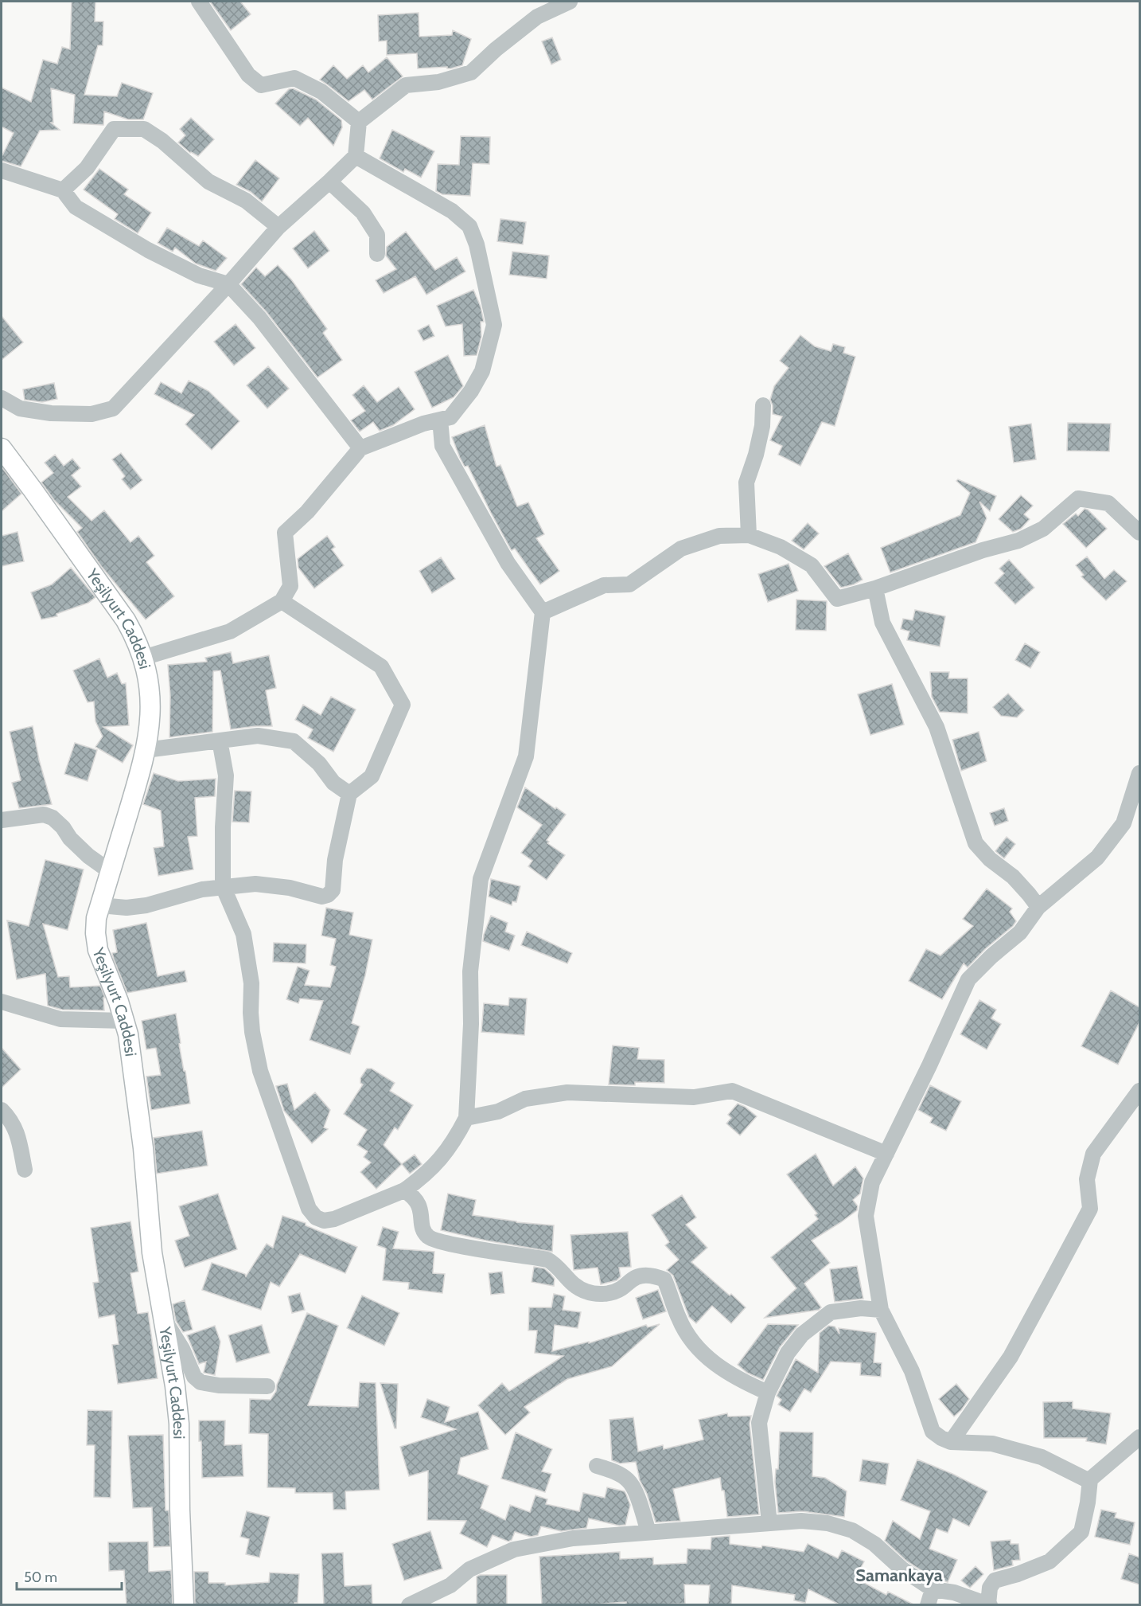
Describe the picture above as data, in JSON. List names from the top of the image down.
{
  "streets": {
    "main road": ["Yeşilyurt Caddesi"]
  },
  "districts": ["Samankaya"],
  "scale_bar": "50 m"
}
